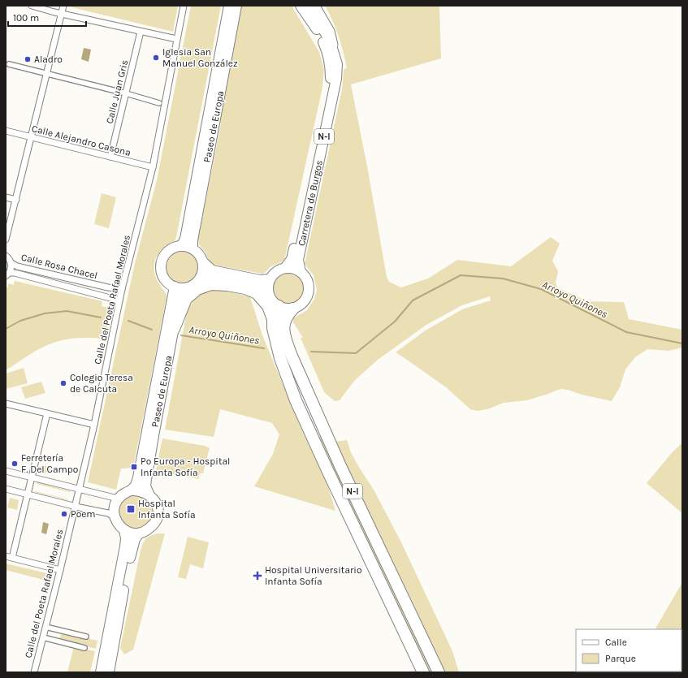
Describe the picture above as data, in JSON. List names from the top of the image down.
{
  "streets": {
    "highway": ["N-I"],
    "main road": ["Paseo de Europa", "Carretera de Burgos"],
    "street": [
      "Calle Juan Gris",
      "Calle Alejandro Casona",
      "Calle Rosa Chacel",
      "Calle del Poeta Rafael Morales"
    ]
  },
  "crossings": [
    ["Calle Juan Gris", "Calle Alejandro Casona"],
    ["N-I", "Carretera de Burgos"],
    ["Calle Alejandro Casona", "Calle del Poeta Rafael Morales"],
    ["Calle Rosa Chacel", "Calle del Poeta Rafael Morales"]
  ],
  "water": ["Arroyo Quiñones"],
  "places": {
    "other": [
      "Iglesia San Manuel González",
      "Aladro",
      "Colegio Teresa de Calcuta",
      "Ferretería F. Del Campo",
      "Poem"
    ],
    "transit": ["Pº Europa - Hospital Infanta Sofía", "Hospital Infanta Sofía"],
    "health": ["Hospital Universitario Infanta Sofía"]
  },
  "legend": ["Calle", "Parque"],
  "scale_bar": "100 m"
}
